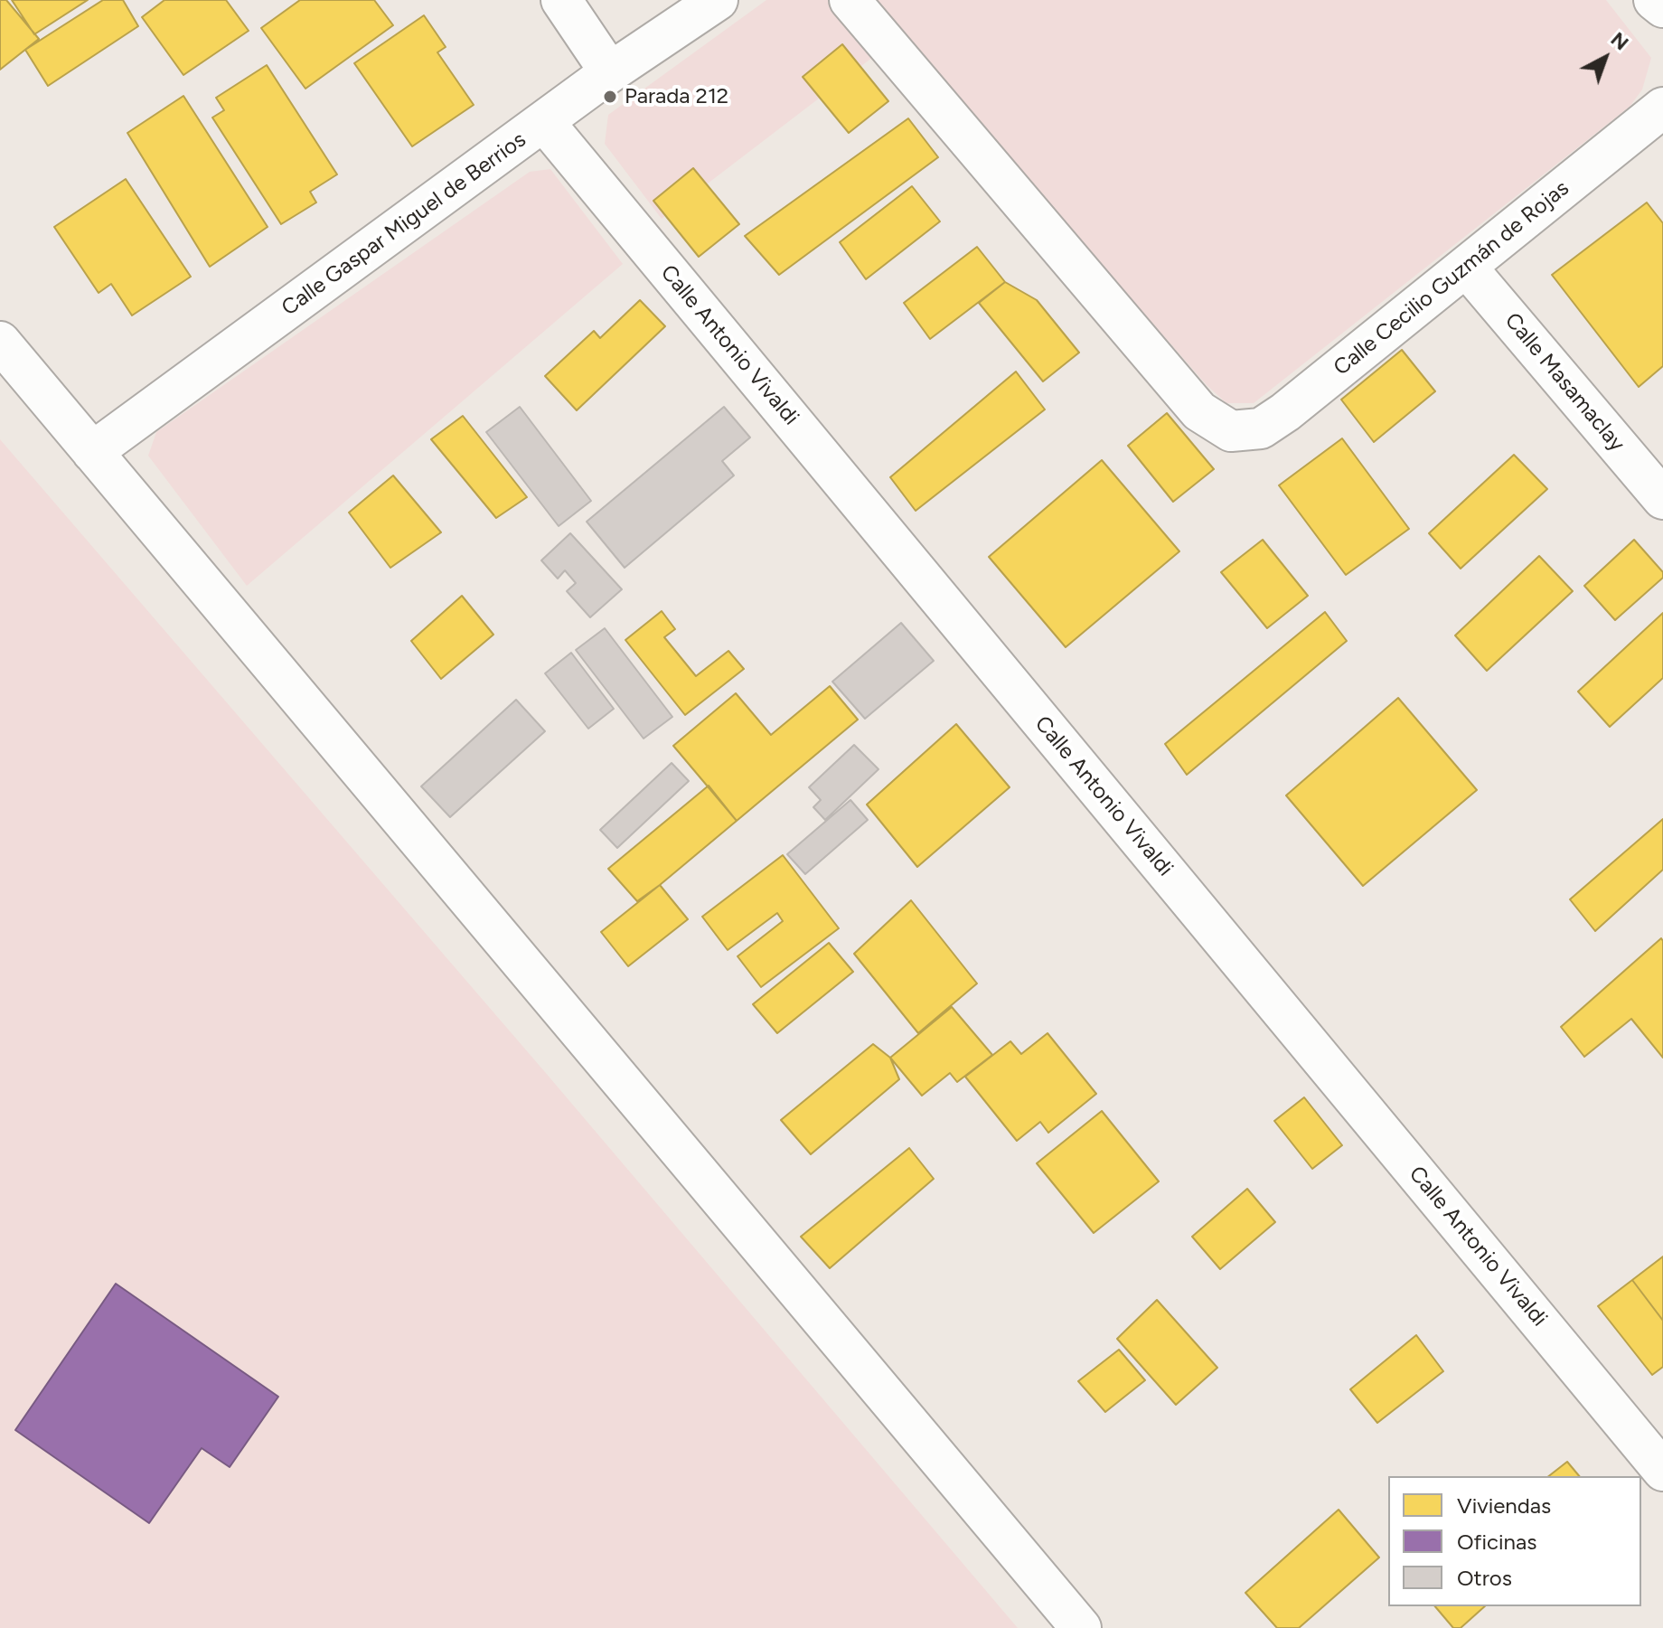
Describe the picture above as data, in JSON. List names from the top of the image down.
{
  "streets": {
    "street": [
      "Calle Gaspar Miguel de Berrios",
      "Calle Cecilio Guzmán de Rojas",
      "Calle Antonio Vivaldi",
      "Calle Masamaclay"
    ]
  },
  "crossings": [
    ["Calle Gaspar Miguel de Berrios", "Calle Antonio Vivaldi"],
    ["Calle Cecilio Guzmán de Rojas", "Calle Masamaclay"]
  ],
  "places": ["Parada 212"],
  "legend": ["Viviendas", "Oficinas", "Otros"],
  "north": "top right"
}
